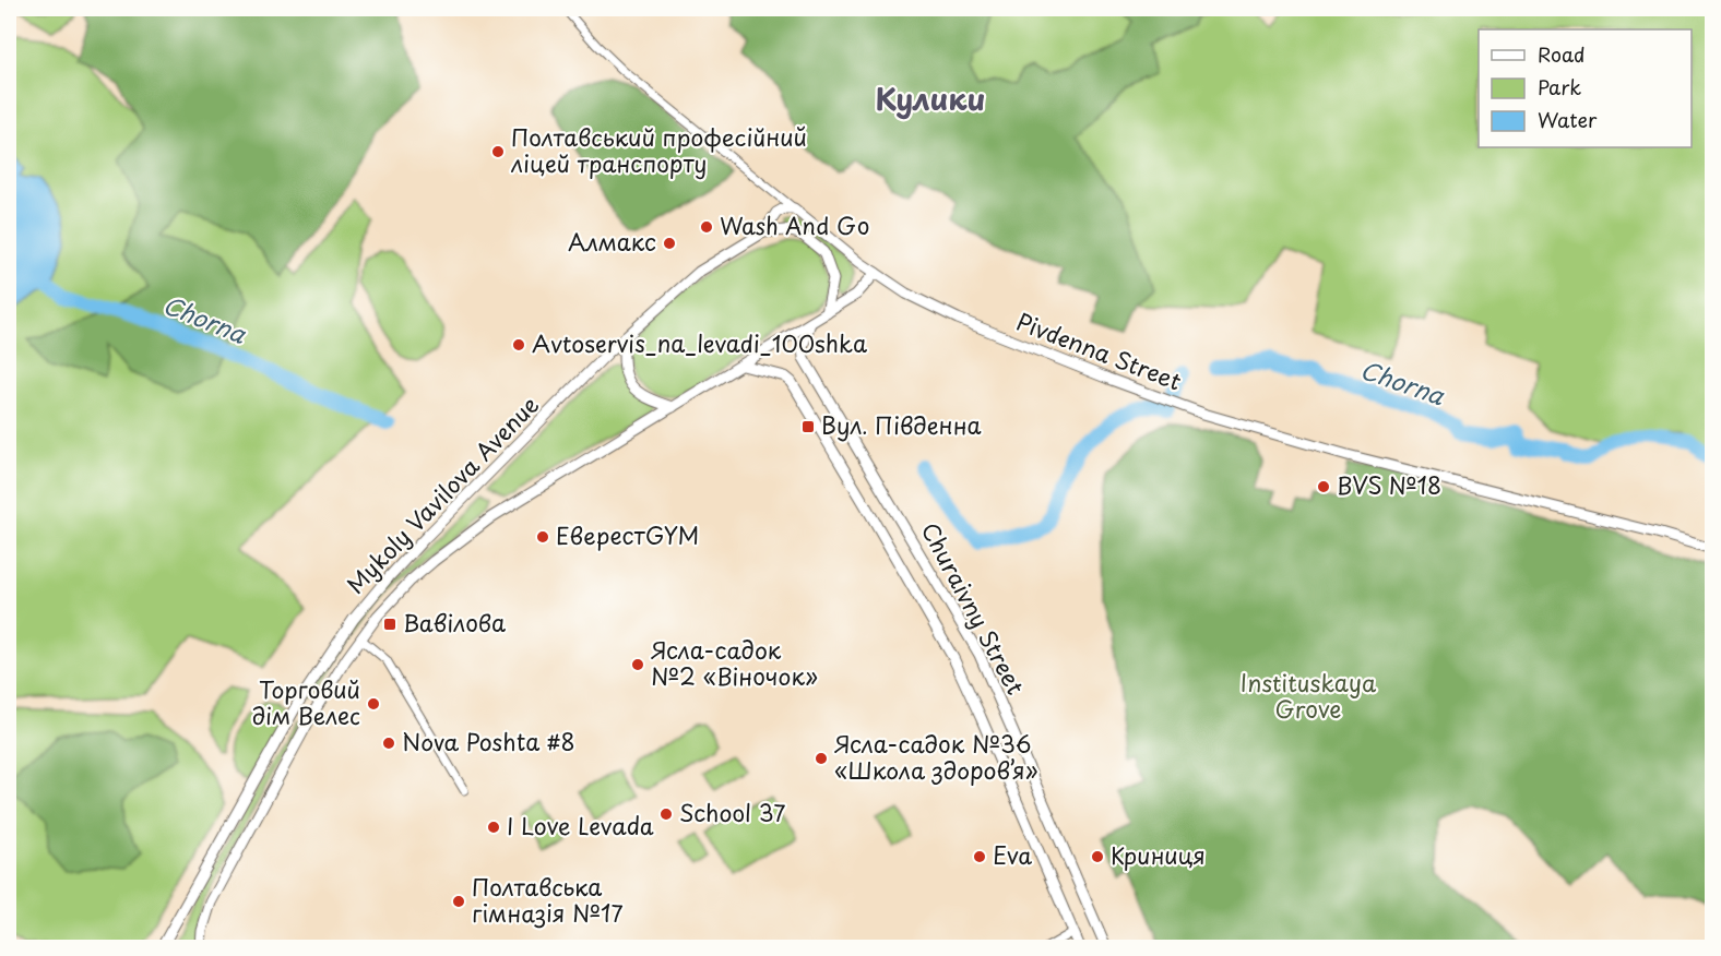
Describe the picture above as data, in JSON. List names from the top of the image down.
{
  "streets": {
    "main road": ["Pivdenna Street", "Mykoly Vavilova Avenue", "Churaivny Street"]
  },
  "crossings": [
    ["Pivdenna Street", "Mykoly Vavilova Avenue"],
    ["Mykoly Vavilova Avenue", "Churaivny Street"]
  ],
  "districts": ["Кулики"],
  "water": ["Chorna"],
  "parks": ["Іnstituskaya Grove"],
  "places": {
    "other": [
      "Полтавський професійний ліцей транспорту",
      "Wash And Go",
      "Алмакс",
      "Avtoservis_na_levadi_100shka",
      "BVS №18",
      "ЕверестGYM",
      "Ясла-садок №2 «Віночок»",
      "Торговий дім Велес",
      "Nova Poshta #8",
      "Ясла-садок №36 «Школа здоров’я»",
      "School 37",
      "I Love Levada",
      "Eva",
      "Криниця",
      "Полтавська гімназія №17"
    ],
    "transit": ["Вул. Південна", "Вавілова"]
  },
  "legend": ["Road", "Park", "Water"]
}
